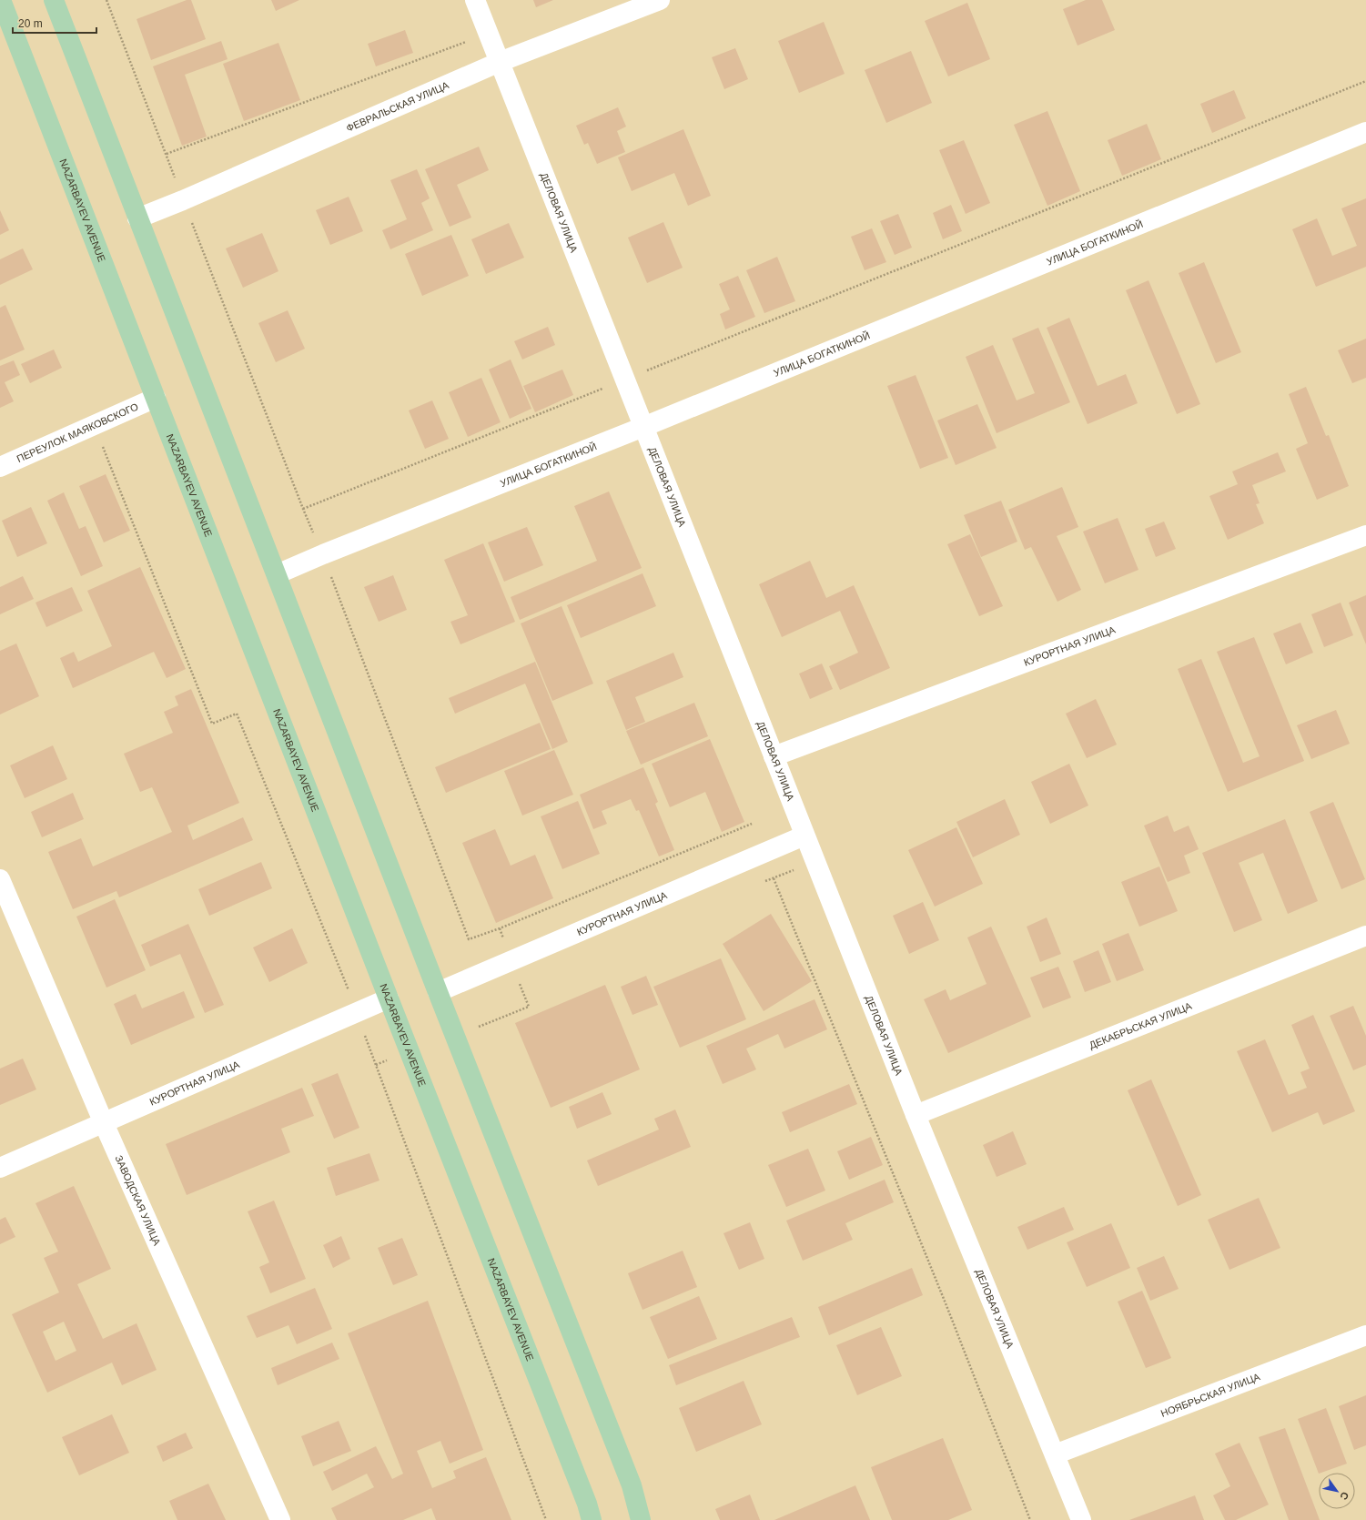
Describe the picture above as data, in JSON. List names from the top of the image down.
{
  "streets": {
    "main road": ["NAZARBAYEV AVENUE"],
    "street": [
      "ФЕВРАЛЬСКАЯ УЛИЦА",
      "ДЕЛОВАЯ УЛИЦА",
      "УЛИЦА БОГАТКИНОЙ",
      "ПЕРЕУЛОК МАЯКОВСКОГО",
      "КУРОРТНАЯ УЛИЦА",
      "ДЕКАБРЬСКАЯ УЛИЦА",
      "ЗАВОДСКАЯ УЛИЦА",
      "НОЯБРЬСКАЯ УЛИЦА"
    ]
  },
  "crossings": [
    ["ФЕВРАЛЬСКАЯ УЛИЦА", "ДЕЛОВАЯ УЛИЦА"],
    ["NAZARBAYEV AVENUE", "ПЕРЕУЛОК МАЯКОВСКОГО"],
    ["NAZARBAYEV AVENUE", "КУРОРТНАЯ УЛИЦА"],
    ["ДЕЛОВАЯ УЛИЦА", "УЛИЦА БОГАТКИНОЙ"],
    ["ДЕЛОВАЯ УЛИЦА", "КУРОРТНАЯ УЛИЦА"],
    ["ДЕЛОВАЯ УЛИЦА", "ДЕКАБРЬСКАЯ УЛИЦА"],
    ["ДЕЛОВАЯ УЛИЦА", "НОЯБРЬСКАЯ УЛИЦА"],
    ["КУРОРТНАЯ УЛИЦА", "ЗАВОДСКАЯ УЛИЦА"]
  ],
  "scale_bar": "20 m",
  "north": "bottom right"
}
